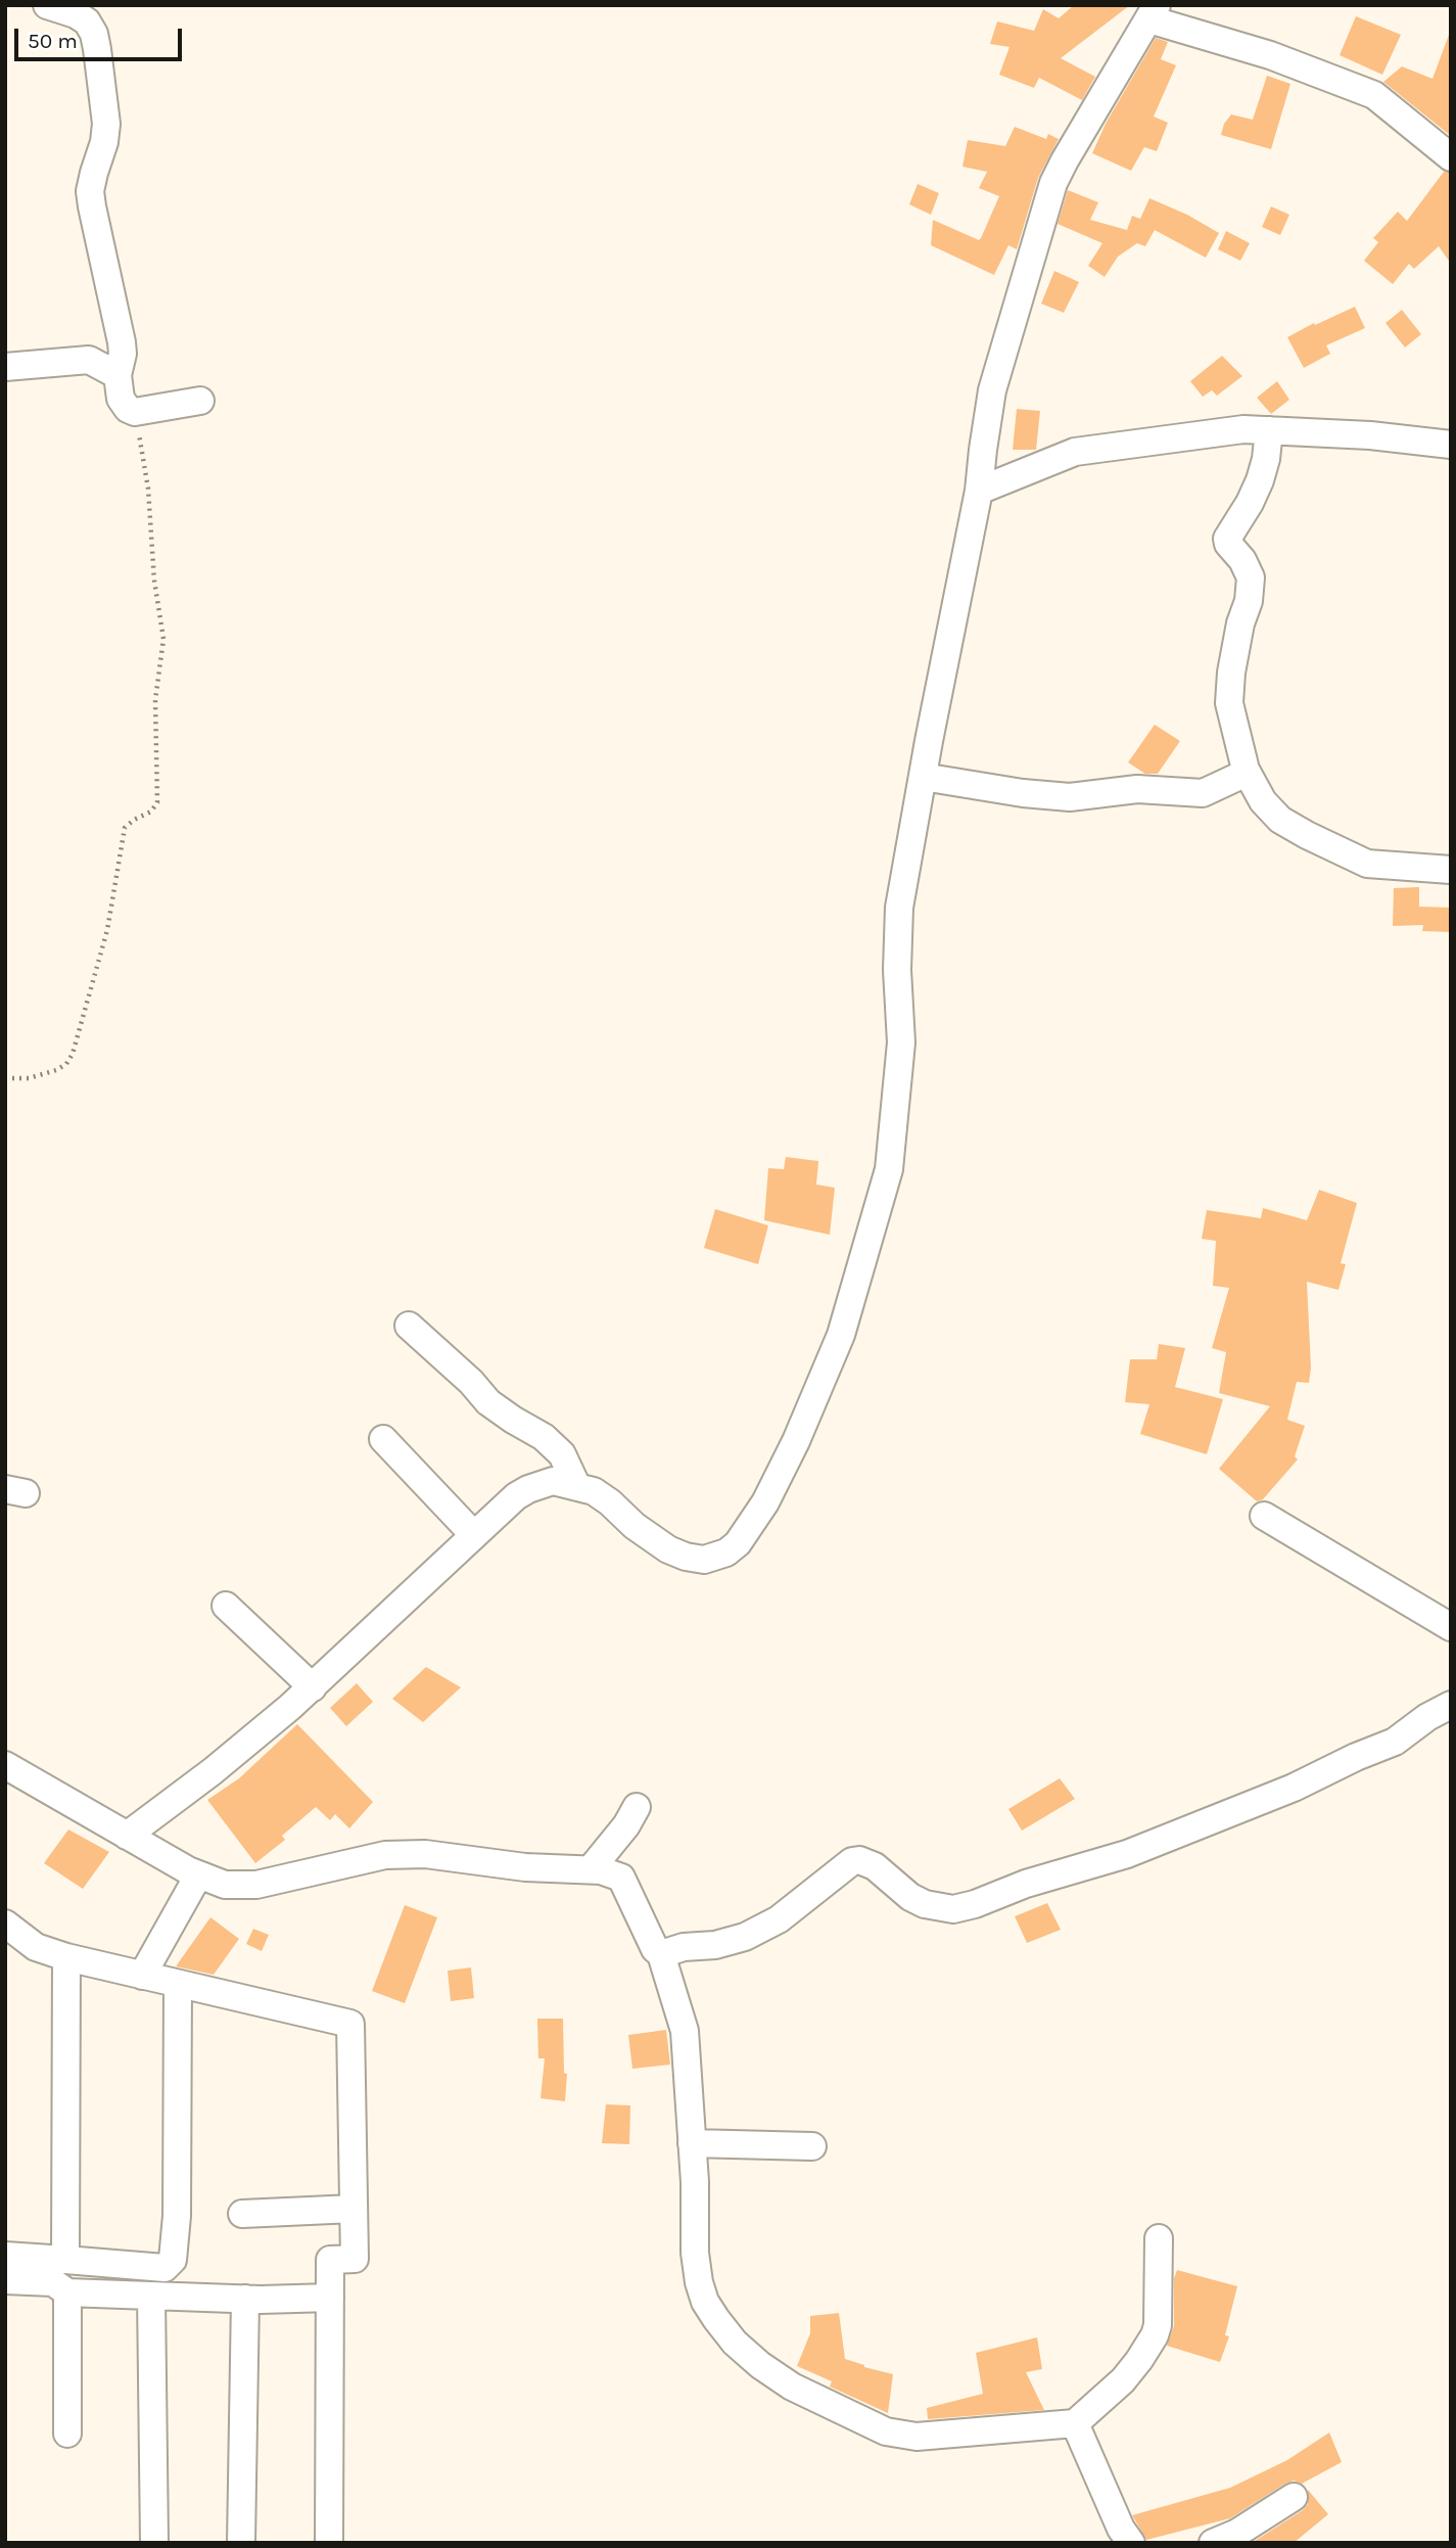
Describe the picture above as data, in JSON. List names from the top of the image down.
{
  "scale_bar": "50 m"
}
